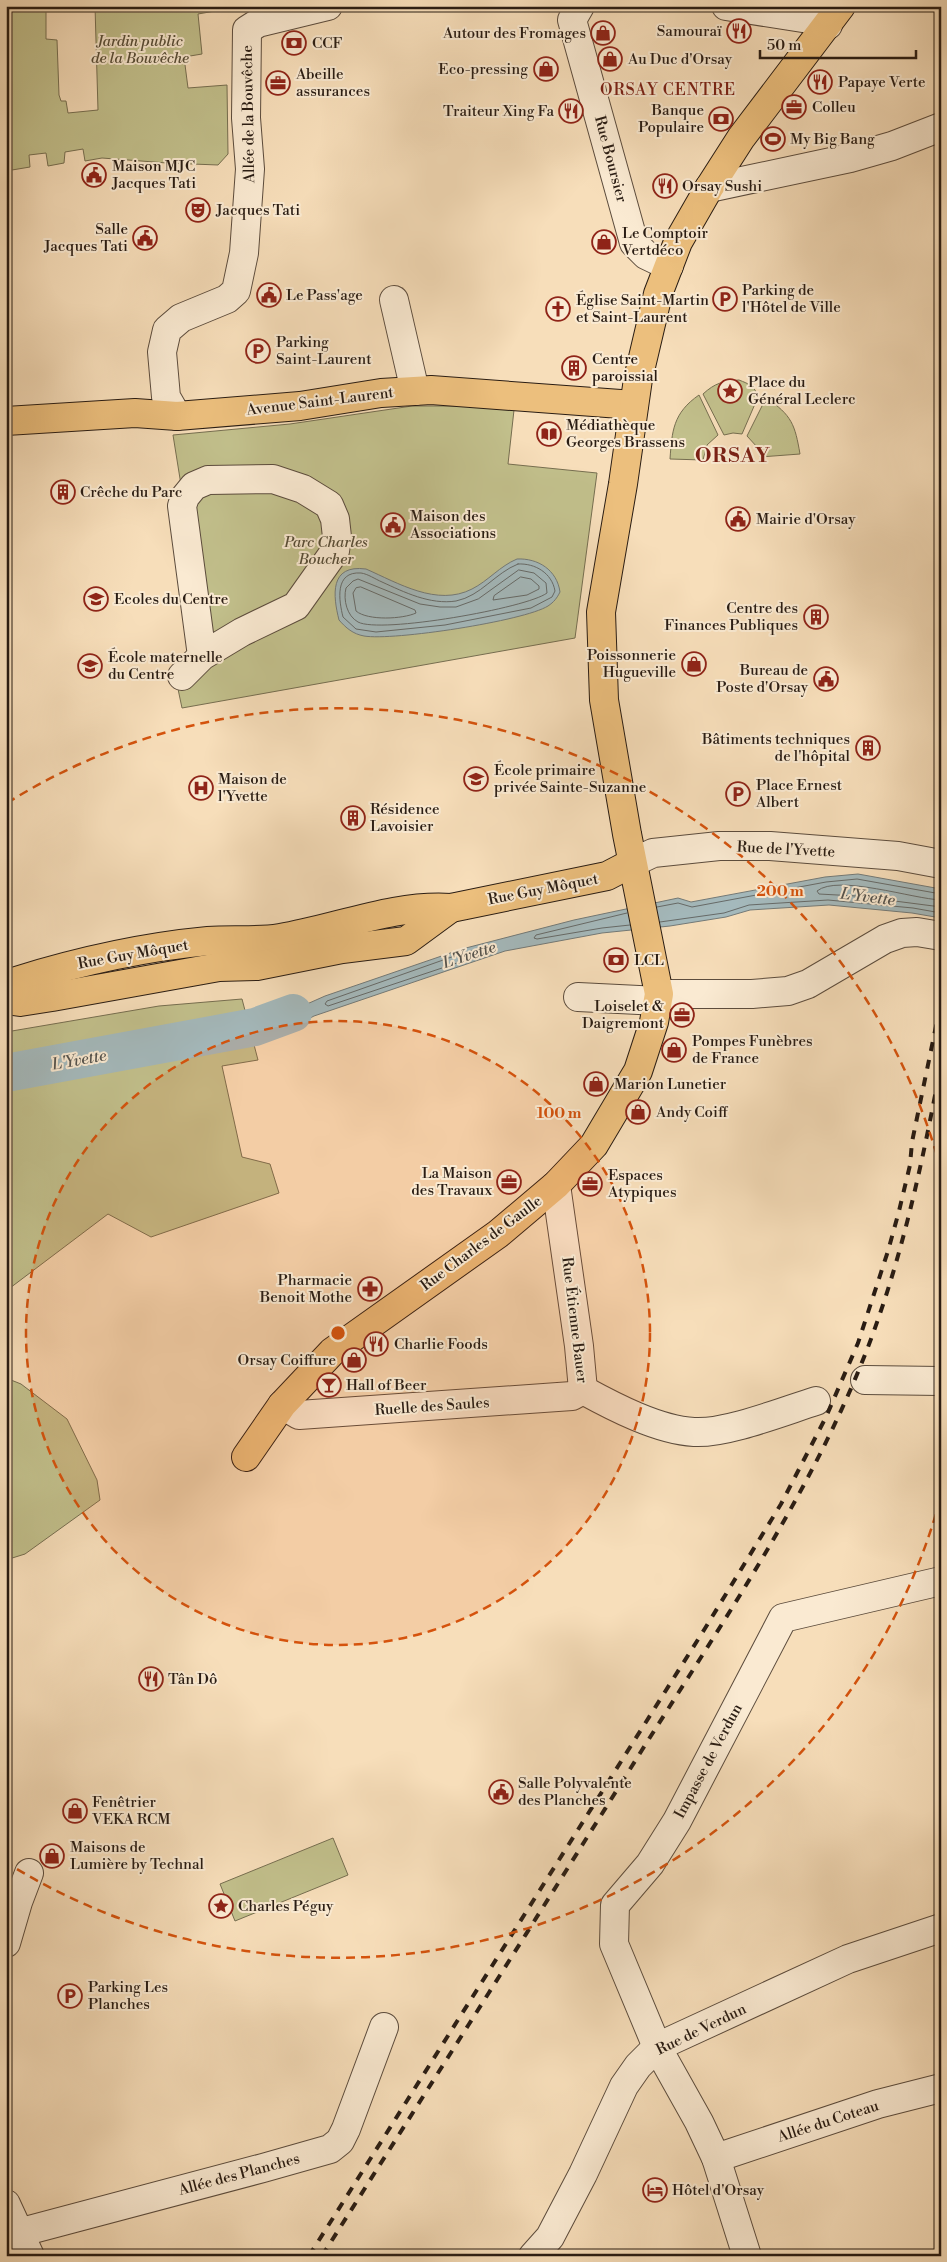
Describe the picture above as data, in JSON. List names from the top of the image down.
{
  "streets": {
    "main road": ["Avenue Saint-Laurent", "Rue Guy Môquet", "Rue Charles de Gaulle"],
    "street": [
      "Allée de la Bouvêche",
      "Rue Boursier",
      "Rue de l'Yvette",
      "Rue Étienne Bauer",
      "Ruelle des Saules",
      "Impasse de Verdun",
      "Rue de Verdun",
      "Allée du Coteau",
      "Allée des Planches"
    ]
  },
  "crossings": [
    ["Allée de la Bouvêche", "Avenue Saint-Laurent"],
    ["Rue Boursier", "Rue Charles de Gaulle"],
    ["Avenue Saint-Laurent", "Rue Charles de Gaulle"],
    ["Rue de l'Yvette", "Rue Guy Môquet"],
    ["Rue de l'Yvette", "Rue Charles de Gaulle"],
    ["Rue Guy Môquet", "Rue Charles de Gaulle"],
    ["Rue Charles de Gaulle", "Rue Étienne Bauer"],
    ["Rue Charles de Gaulle", "Ruelle des Saules"],
    ["Rue Étienne Bauer", "Ruelle des Saules"],
    ["Impasse de Verdun", "Rue de Verdun"],
    ["Impasse de Verdun", "Allée du Coteau"]
  ],
  "districts": ["ORSAY CENTRE", "ORSAY"],
  "water": ["L'Yvette"],
  "parks": ["Jardin public de la Bouvêche", "Parc Charles Boucher"],
  "places": {
    "restaurant": [
      "Samouraï",
      "Papaye Verte",
      "Traiteur Xing Fa",
      "Orsay Sushi",
      "Charlie Foods",
      "Tân Dô"
    ],
    "shop": [
      "Autour des Fromages",
      "Au Duc d'Orsay",
      "Eco-pressing",
      "Le Comptoir Vertdéco",
      "Poissonnerie Hugueville",
      "Pompes Funèbres de France",
      "Marion Lunetier",
      "Andy Coiff",
      "Orsay Coiffure",
      "Fenêtrier VEKA RCM",
      "Maisons de Lumière by Technal"
    ],
    "bank": ["CCF", "Banque Populaire", "LCL"],
    "office": [
      "Abeille assurances",
      "Colleu",
      "Loiselet & Daigremont",
      "La Maison des Travaux",
      "Espaces Atypiques"
    ],
    "sports": ["My Big Bang"],
    "public building": [
      "Maison MJC Jacques Tati",
      "Salle Jacques Tati",
      "Le Pass'age",
      "Mairie d'Orsay",
      "Maison des Associations",
      "Bureau de Poste d'Orsay",
      "Salle Polyvalente des Planches"
    ],
    "theatre": ["Jacques Tati"],
    "parking": [
      "Parking de l'Hôtel de Ville",
      "Parking Saint-Laurent",
      "Place Ernest Albert",
      "Parking Les Planches"
    ],
    "church": ["Église Saint-Martin et Saint-Laurent"],
    "building": [
      "Centre paroissial",
      "Crêche du Parc",
      "Centre des Finances Publiques",
      "Bâtiments techniques de l'hôpital",
      "Résidence Lavoisier"
    ],
    "place": ["Place du Général Leclerc", "Charles Péguy"],
    "library": ["Médiathèque Georges Brassens"],
    "school or university": ["Ecoles du Centre", "École maternelle du Centre", "École primaire privée Sainte-Suzanne"],
    "hospital": ["Maison de l'Yvette"],
    "pharmacy": ["Pharmacie Benoit Mothe"],
    "bar": ["Hall of Beer"],
    "hotel": ["Hôtel d'Orsay"]
  },
  "scale_bar": "50 m",
  "rings": ["200 m", "100 m"]
}
